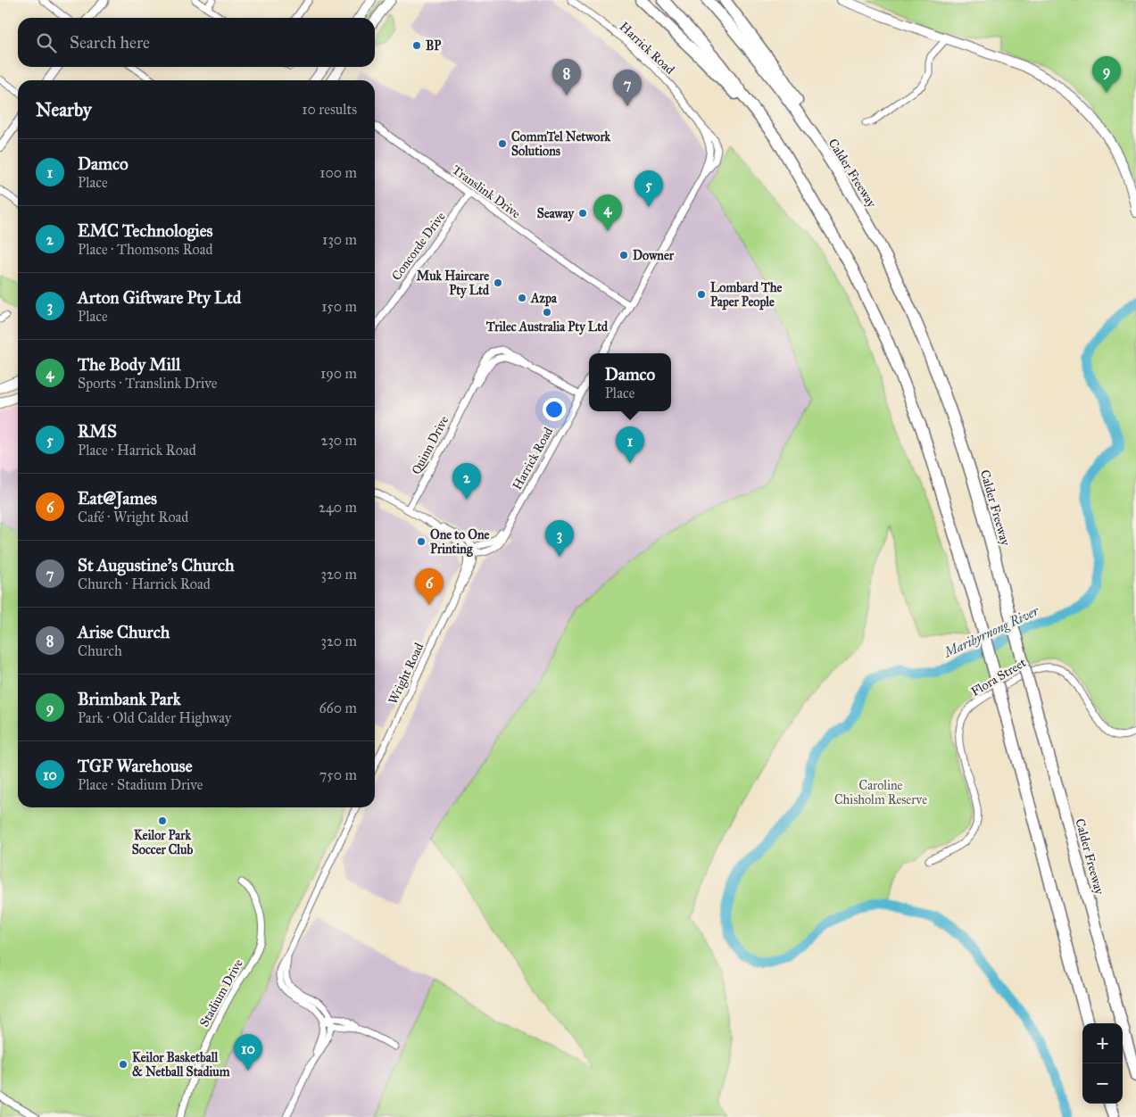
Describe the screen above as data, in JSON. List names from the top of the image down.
{
  "streets": {
    "highway": ["Calder Freeway"],
    "street": [
      "Harrick Road",
      "Translink Drive",
      "Concorde Drive",
      "Quinn Drive",
      "Wright Road",
      "Flora Street",
      "Stadium Drive"
    ]
  },
  "crossings": [
    ["Harrick Road", "Translink Drive"],
    ["Harrick Road", "Quinn Drive"],
    ["Harrick Road", "Wright Road"],
    ["Translink Drive", "Concorde Drive"]
  ],
  "water": ["Maribyrnong River"],
  "parks": ["Caroline Chisholm Reserve"],
  "places": [
    "BP",
    "CommTel Network Solutions",
    "Seaway",
    "Downer",
    "Muk Haircare Pty Ltd",
    "Lombard The Paper People",
    "Azpa",
    "Trilec Australia Pty Ltd",
    "One to One Printing",
    "Keilor Park Soccer Club",
    "Keilor Basketball & Netball Stadium"
  ],
  "page": {
    "search": "Search here",
    "pins": [
      "9",
      "8",
      "7",
      "5",
      "4",
      "1",
      "2",
      "3",
      "6",
      "10"
    ],
    "heading": ["Nearby", "10 results"],
    "list": [
      {
        "mark": "1",
        "name": "Damco",
        "note": "Place",
        "value": "100 m"
      },
      {
        "mark": "2",
        "name": "EMC Technologies",
        "note": "Place · Thomsons Road",
        "value": "130 m"
      },
      {
        "mark": "3",
        "name": "Arton Giftware Pty Ltd",
        "note": "Place",
        "value": "150 m"
      },
      {
        "mark": "4",
        "name": "The Body Mill",
        "note": "Sports · Translink Drive",
        "value": "190 m"
      },
      {
        "mark": "5",
        "name": "RMS",
        "note": "Place · Harrick Road",
        "value": "230 m"
      },
      {
        "mark": "6",
        "name": "Eat@James",
        "note": "Café · Wright Road",
        "value": "240 m"
      },
      {
        "mark": "7",
        "name": "St Augustine's Church",
        "note": "Church · Harrick Road",
        "value": "320 m"
      },
      {
        "mark": "8",
        "name": "Arise Church",
        "note": "Church",
        "value": "320 m"
      },
      {
        "mark": "9",
        "name": "Brimbank Park",
        "note": "Park · Old Calder Highway",
        "value": "660 m"
      },
      {
        "mark": "10",
        "name": "TGF Warehouse",
        "note": "Place · Stadium Drive",
        "value": "750 m"
      }
    ],
    "popup": ["Damco", "Place"],
    "map_buttons": ["+", "−"]
  }
}
